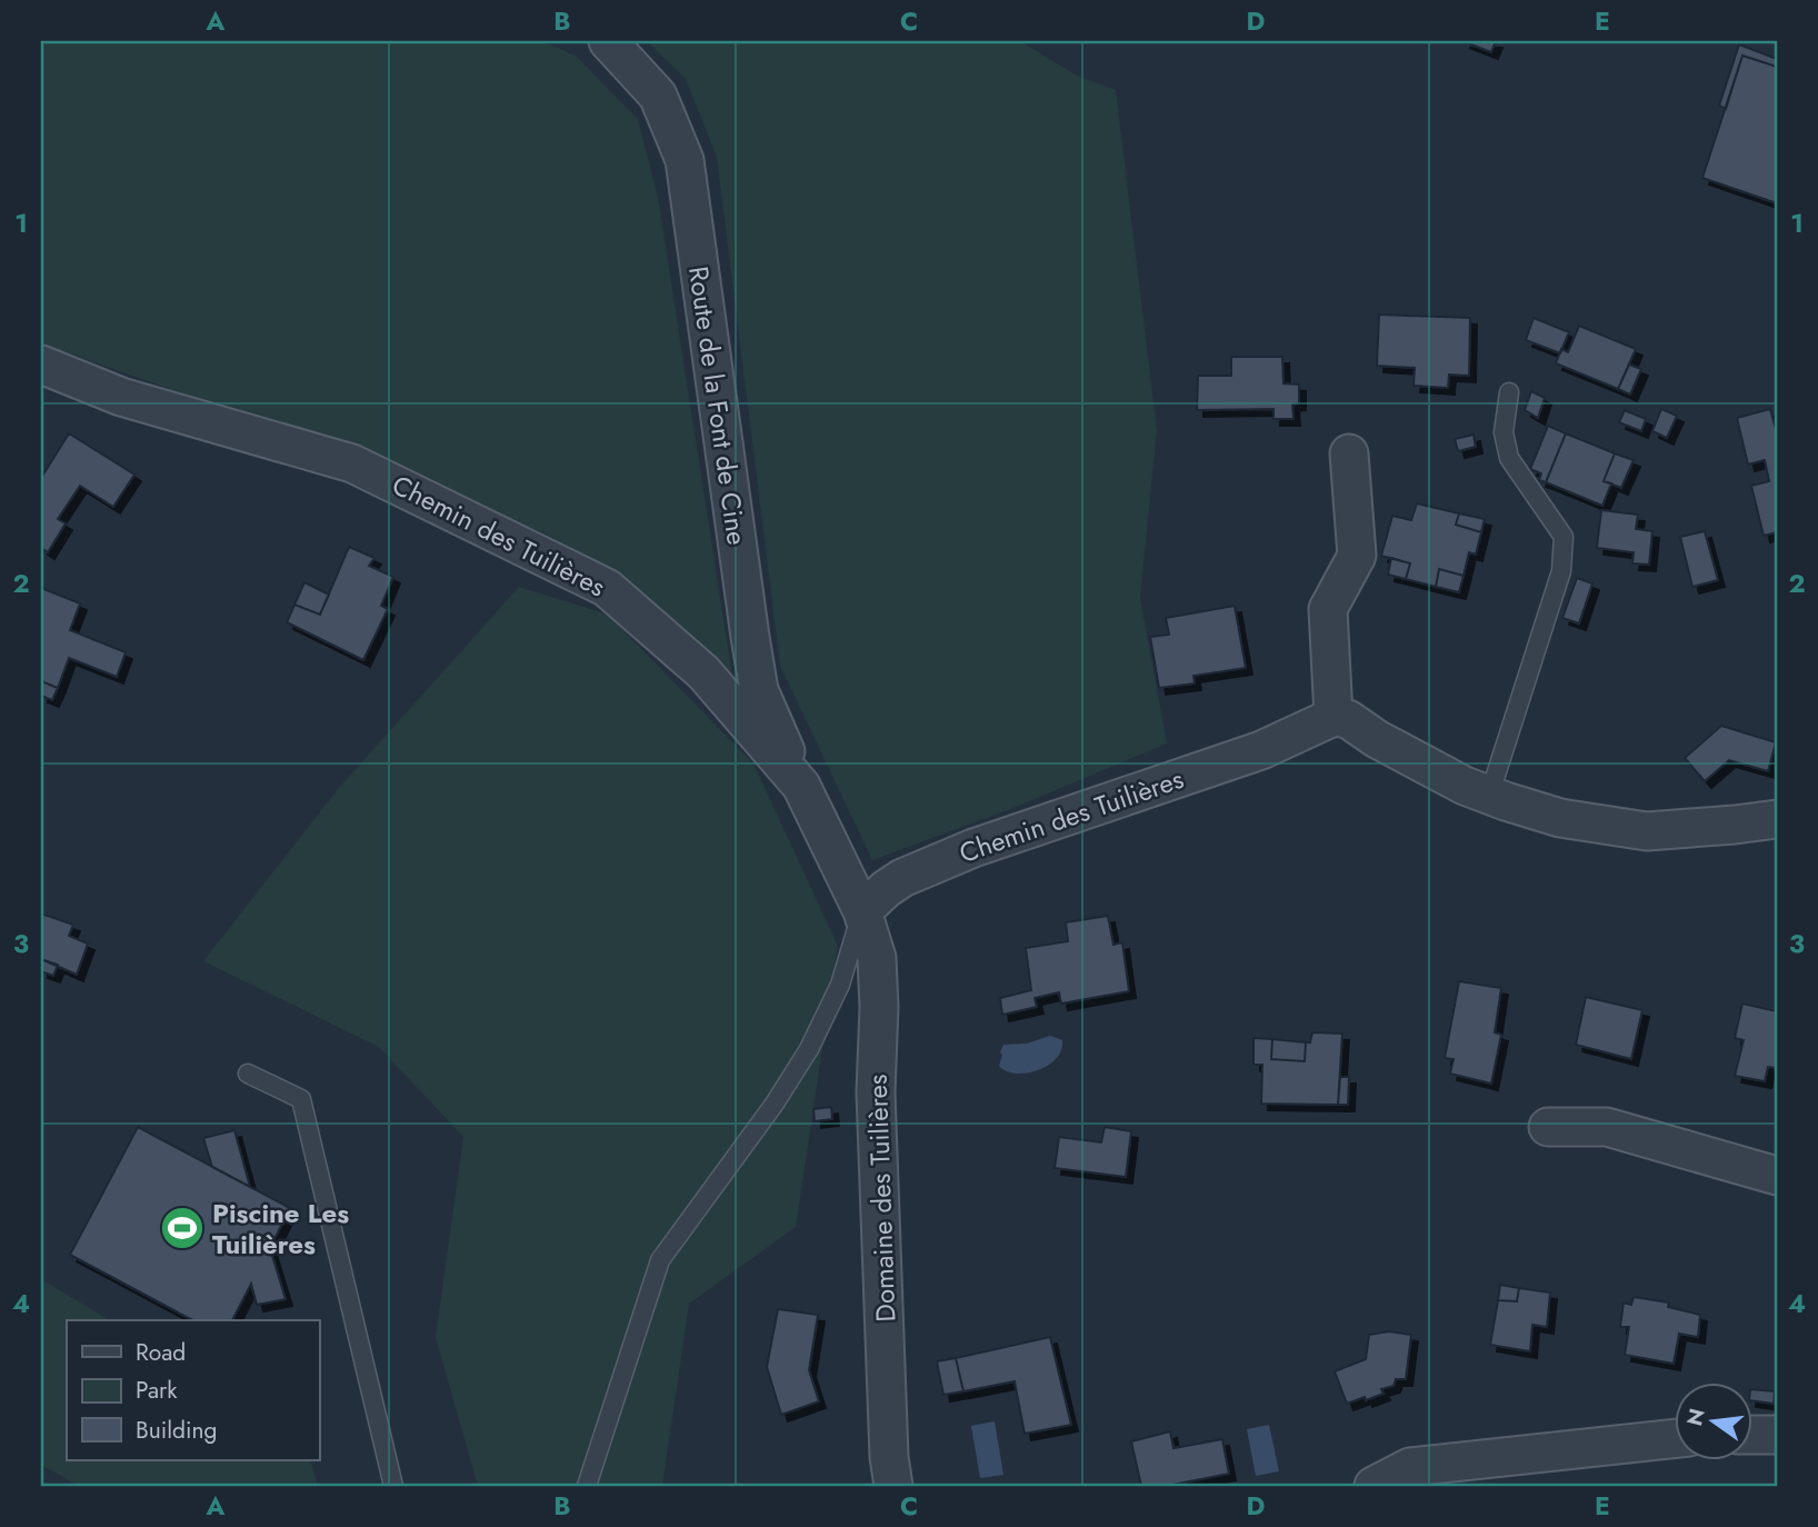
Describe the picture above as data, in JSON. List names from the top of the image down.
{
  "streets": {
    "street": ["Route de la Font de Cine", "Chemin des Tuilières", "Domaine des Tuilières"]
  },
  "crossings": [
    ["Route de la Font de Cine", "Chemin des Tuilières"],
    ["Chemin des Tuilières", "Domaine des Tuilières"]
  ],
  "places": {
    "sports": ["Piscine Les Tuilières"]
  },
  "legend": ["Road", "Park", "Building"],
  "north": "left",
  "grid": {
    "columns": [
      "A",
      "B",
      "C",
      "D",
      "E"
    ],
    "rows": [
      "1",
      "2",
      "3",
      "4"
    ]
  }
}
